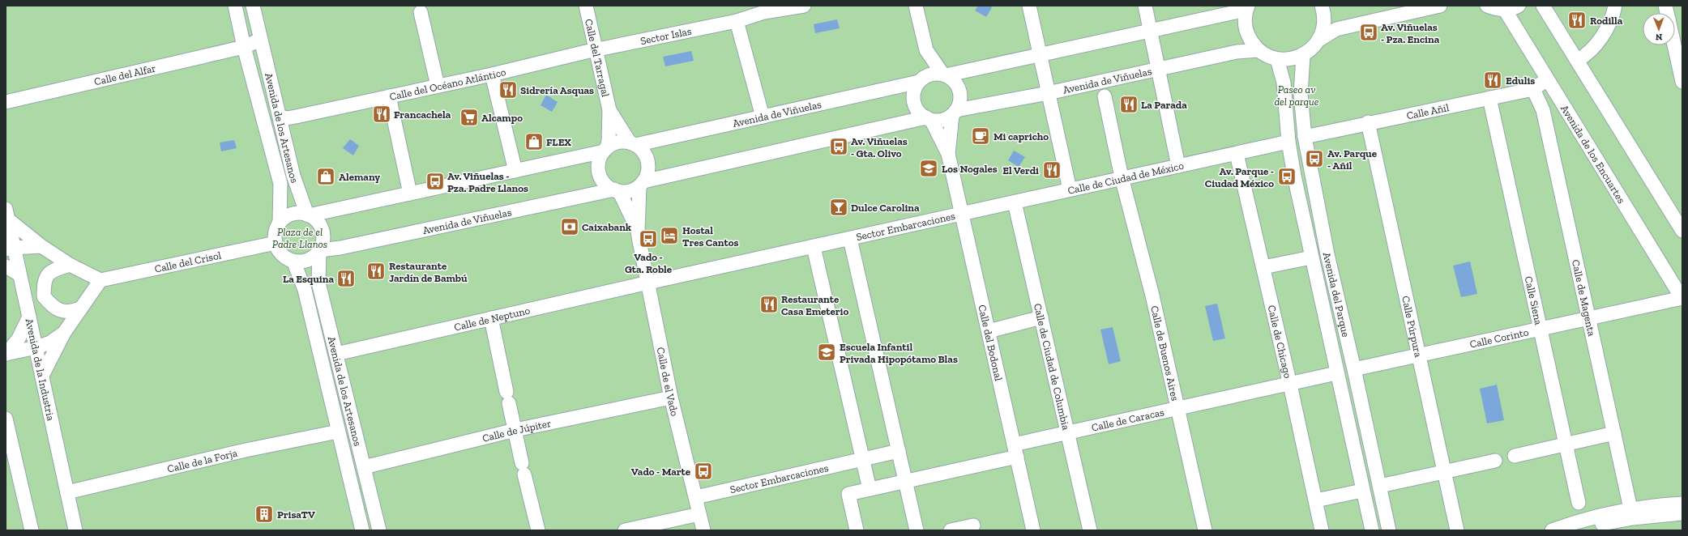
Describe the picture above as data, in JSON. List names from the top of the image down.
{
  "streets": {
    "street": [
      "Sector Islas",
      "Calle del Tarragal",
      "Calle del Alfar",
      "Avenida de Viñuelas",
      "Calle del Océano Atlántico",
      "Calle Añil",
      "Avenida de los Artesanos",
      "Avenida de los Encuartes",
      "Calle de Ciudad de México",
      "Sector Embarcaciones",
      "Calle del Crisol",
      "Avenida del Parque",
      "Calle de Magenta",
      "Calle Siena",
      "Calle de Neptuno",
      "Calle Púrpura",
      "Calle Corinto",
      "Calle de Chicago",
      "Calle del Bodonal",
      "Calle de Buenos Aires",
      "Calle de Ciudad de Columbia",
      "Avenida de la Industria",
      "Calle de el Vado",
      "Calle de Caracas",
      "Calle de Júpiter",
      "Calle de la Forja"
    ]
  },
  "crossings": [
    ["Sector Islas", "Calle del Tarragal"],
    ["Sector Islas", "Calle del Océano Atlántico"],
    ["Calle del Tarragal", "Avenida de Viñuelas"],
    ["Calle del Tarragal", "Calle del Océano Atlántico"],
    ["Calle del Alfar", "Avenida de los Artesanos"],
    ["Avenida de Viñuelas", "Avenida de los Artesanos"],
    ["Avenida de Viñuelas", "Calle del Crisol"],
    ["Avenida de Viñuelas", "Calle del Bodonal"],
    ["Calle del Océano Atlántico", "Avenida de los Artesanos"],
    ["Calle Añil", "Avenida de los Encuartes"],
    ["Calle Añil", "Avenida del Parque"],
    ["Calle Añil", "Calle de Magenta"],
    ["Calle Añil", "Calle Siena"],
    ["Calle Añil", "Calle Púrpura"],
    ["Avenida de los Artesanos", "Calle del Crisol"],
    ["Avenida de los Artesanos", "Calle de Neptuno"],
    ["Avenida de los Artesanos", "Calle de Júpiter"],
    ["Avenida de los Artesanos", "Calle de la Forja"],
    ["Avenida de los Encuartes", "Calle Corinto"],
    ["Calle de Ciudad de México", "Sector Embarcaciones"],
    ["Calle de Ciudad de México", "Avenida del Parque"],
    ["Calle de Ciudad de México", "Calle de Chicago"],
    ["Calle de Ciudad de México", "Calle del Bodonal"],
    ["Calle de Ciudad de México", "Calle de Buenos Aires"],
    ["Calle de Ciudad de México", "Calle de Ciudad de Columbia"],
    ["Sector Embarcaciones", "Calle de Neptuno"],
    ["Sector Embarcaciones", "Calle del Bodonal"],
    ["Sector Embarcaciones", "Calle de el Vado"],
    ["Avenida del Parque", "Calle Corinto"],
    ["Avenida del Parque", "Calle de Caracas"],
    ["Calle de Magenta", "Calle Corinto"],
    ["Calle Siena", "Calle Corinto"],
    ["Calle de Neptuno", "Calle de el Vado"],
    ["Calle Púrpura", "Calle Corinto"],
    ["Calle de Chicago", "Calle de Caracas"],
    ["Calle del Bodonal", "Calle de Caracas"],
    ["Calle de Buenos Aires", "Calle de Caracas"],
    ["Calle de Ciudad de Columbia", "Calle de Caracas"],
    ["Avenida de la Industria", "Calle de la Forja"],
    ["Calle de el Vado", "Calle de Júpiter"]
  ],
  "parks": ["Paseo av del parque", "Plaza de el Padre Llanos"],
  "places": {
    "restaurant": [
      "Rodilla",
      "Edulis",
      "Sidrería Asquas",
      "La Parada",
      "Francachela",
      "El Verdi",
      "Restaurante Jardín de Bambú",
      "La Esquina",
      "Restaurante Casa Emeterio"
    ],
    "bus stop": [
      "Av. Viñuelas - Pza. Encina",
      "Av. Viñuelas - Gta. Olivo",
      "Av. Parque - Añil",
      "Av. Parque - Ciudad México",
      "Av. Viñuelas - Pza. Padre Llanos",
      "Vado - Gta. Roble",
      "Vado - Marte"
    ],
    "supermarket": ["Alcampo"],
    "cafe": ["Mi capricho"],
    "shop": ["FLEX", "Alemany"],
    "school or university": ["Los Nogales", "Escuela Infantil Privada Hipopótamo Blas"],
    "bar": ["Dulce Carolina"],
    "bank": ["Caixabank"],
    "hotel": ["Hostal Tres Cantos"],
    "building": ["PrisaTV"]
  },
  "north": "bottom"
}
